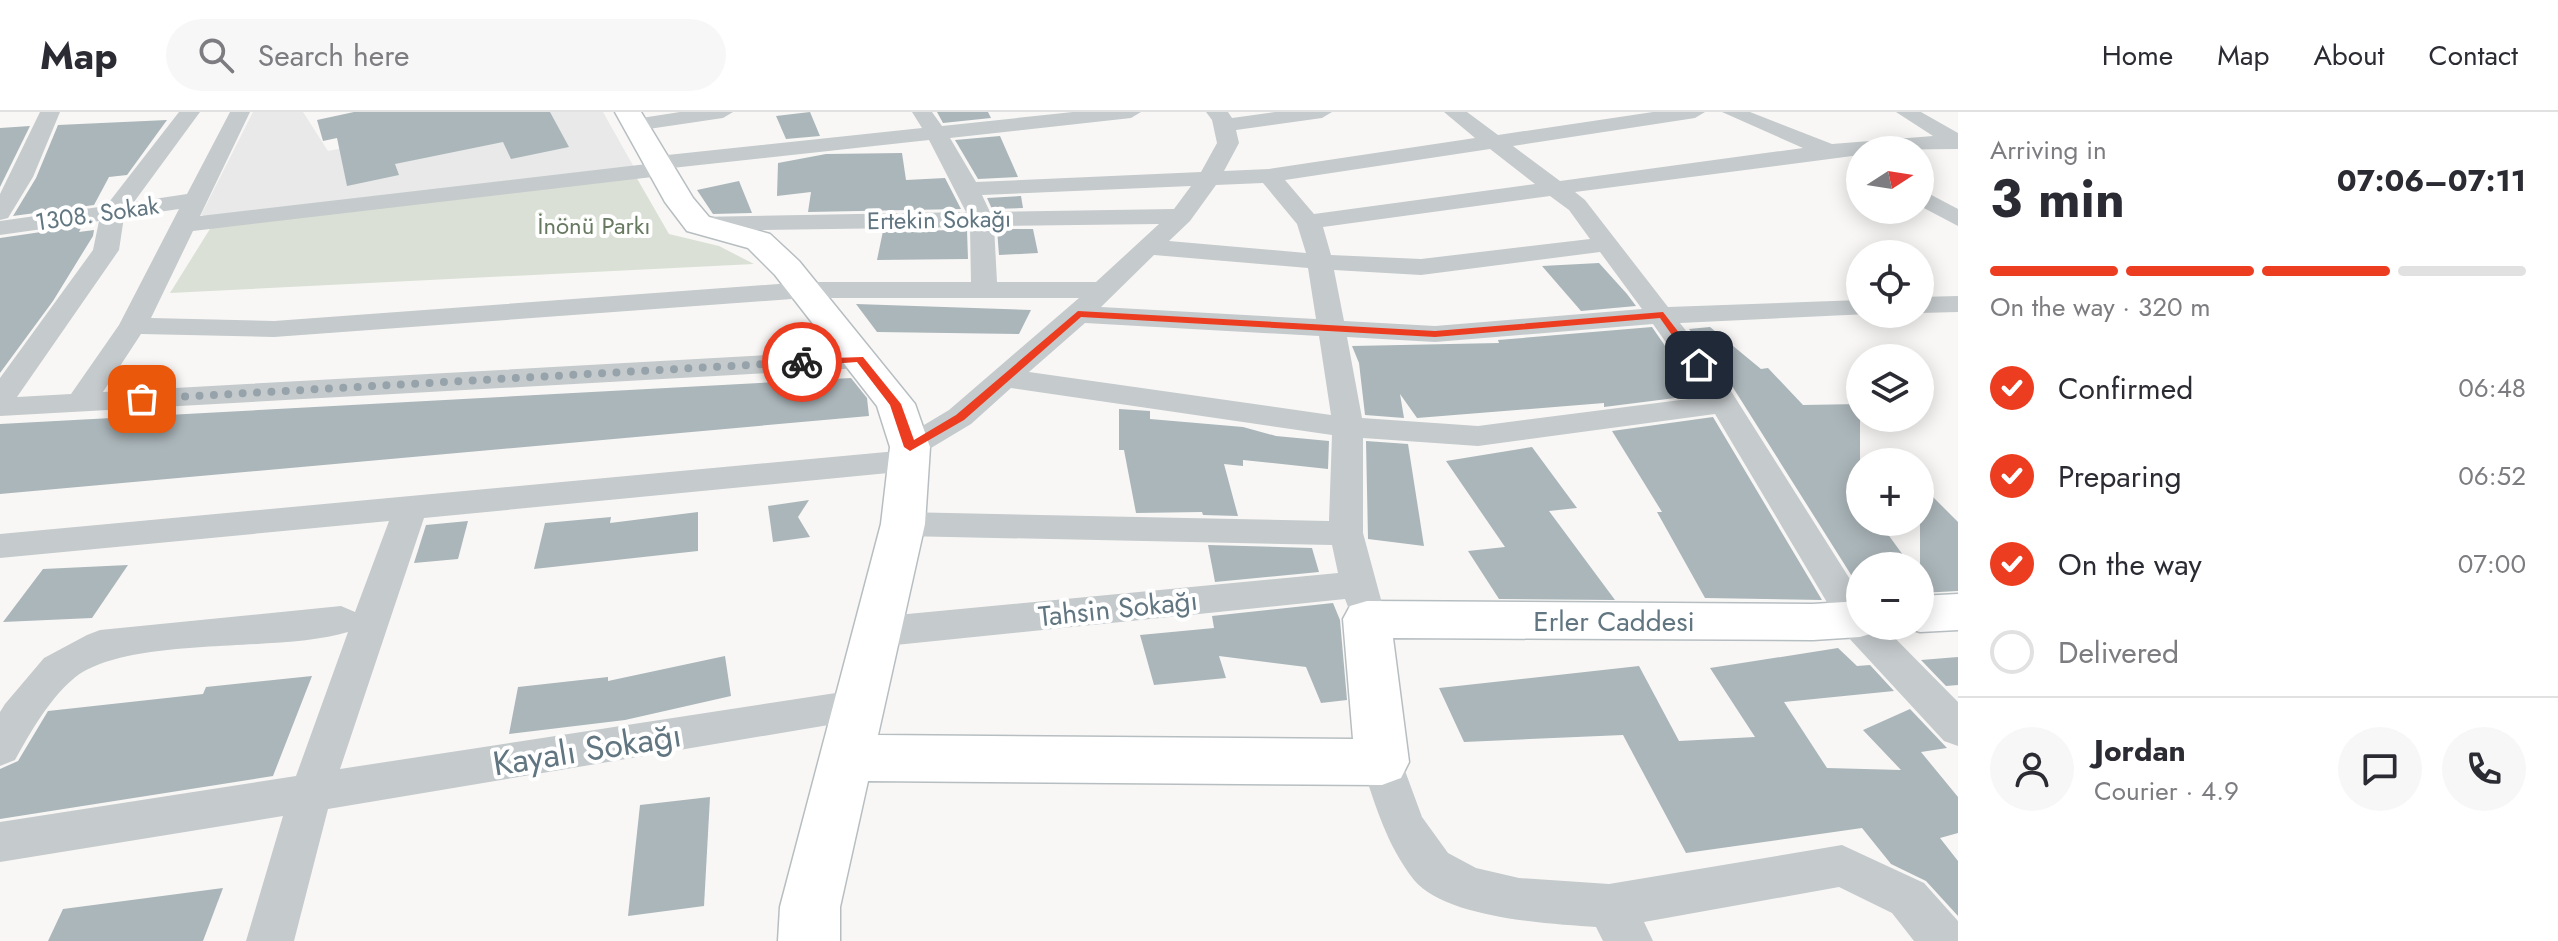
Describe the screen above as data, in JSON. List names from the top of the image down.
{
  "streets": {
    "street": [
      "1308. Sokak",
      "Ertekin Sokağı",
      "Tahsin Sokağı",
      "Erler Caddesi",
      "Kayalı Sokağı"
    ]
  },
  "crossings": [
    ["Tahsin Sokağı", "Erler Caddesi"]
  ],
  "parks": ["İnönü Parkı"],
  "north": "right",
  "page": {
    "header": "Map",
    "search": "Search here",
    "nav": [
      "Home",
      "Map",
      "About",
      "Contact"
    ],
    "heading": ["3 min", "Arriving in", "07:06–07:11"],
    "panel": ["Jordan", "Courier · 4.9"],
    "map_buttons": ["+", "−"],
    "bar": "On the way · 320 m",
    "list": [
      ["Confirmed", "06:48"],
      ["Preparing", "06:52"],
      ["On the way", "07:00"],
      "Delivered"
    ]
  }
}
